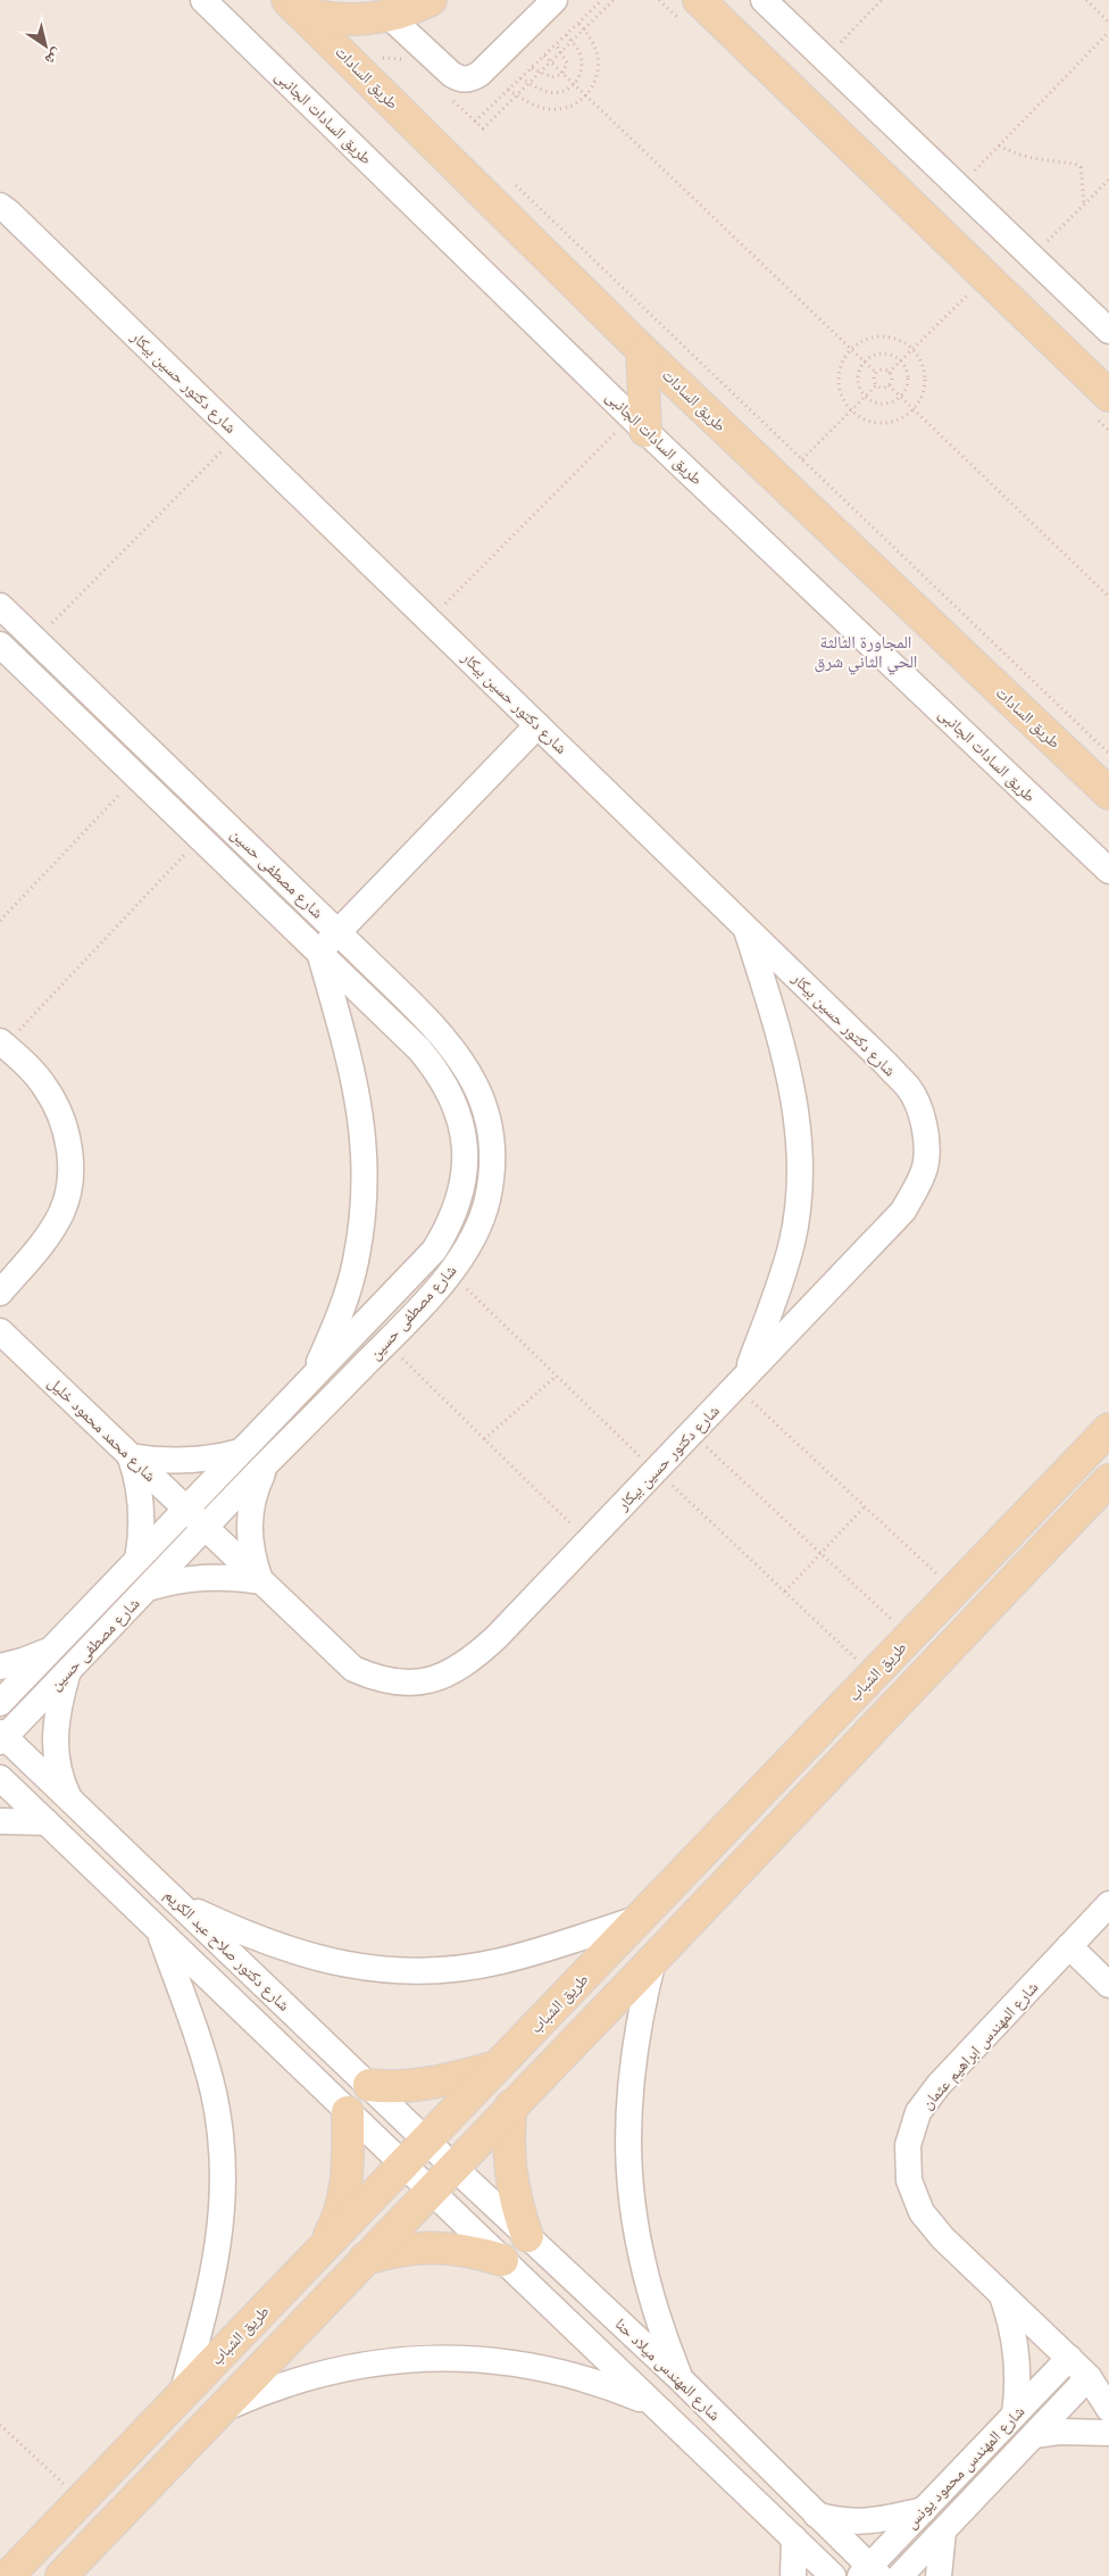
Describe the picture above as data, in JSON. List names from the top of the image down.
{
  "streets": {
    "main road": ["طريق السادات", "طريق الشباب"],
    "street": [
      "طريق السادات الجانبى",
      "شارع دكتور حسين بيكار",
      "شارع مصطفى حسين",
      "شارع محمد محمود خليل",
      "شارع دكتور صلاح عبد الكريم",
      "شارع المهندس ابراهيم عثمان",
      "شارع المهندس ميلاد حنا",
      "شارع المهندس محمود يونس"
    ]
  },
  "crossings": [
    ["شارع دكتور حسين بيكار", "شارع مصطفى حسين"],
    ["شارع دكتور حسين بيكار", "شارع محمد محمود خليل"],
    ["شارع مصطفى حسين", "شارع محمد محمود خليل"],
    ["شارع مصطفى حسين", "شارع دكتور صلاح عبد الكريم"],
    ["طريق الشباب", "شارع دكتور صلاح عبد الكريم"],
    ["شارع دكتور صلاح عبد الكريم", "شارع المهندس ميلاد حنا"],
    ["شارع المهندس ابراهيم عثمان", "شارع المهندس محمود يونس"],
    ["شارع المهندس ميلاد حنا", "شارع المهندس محمود يونس"]
  ],
  "districts": ["المجاورة الثالثة الحي الثاني شرق"],
  "north": "bottom right"
}
